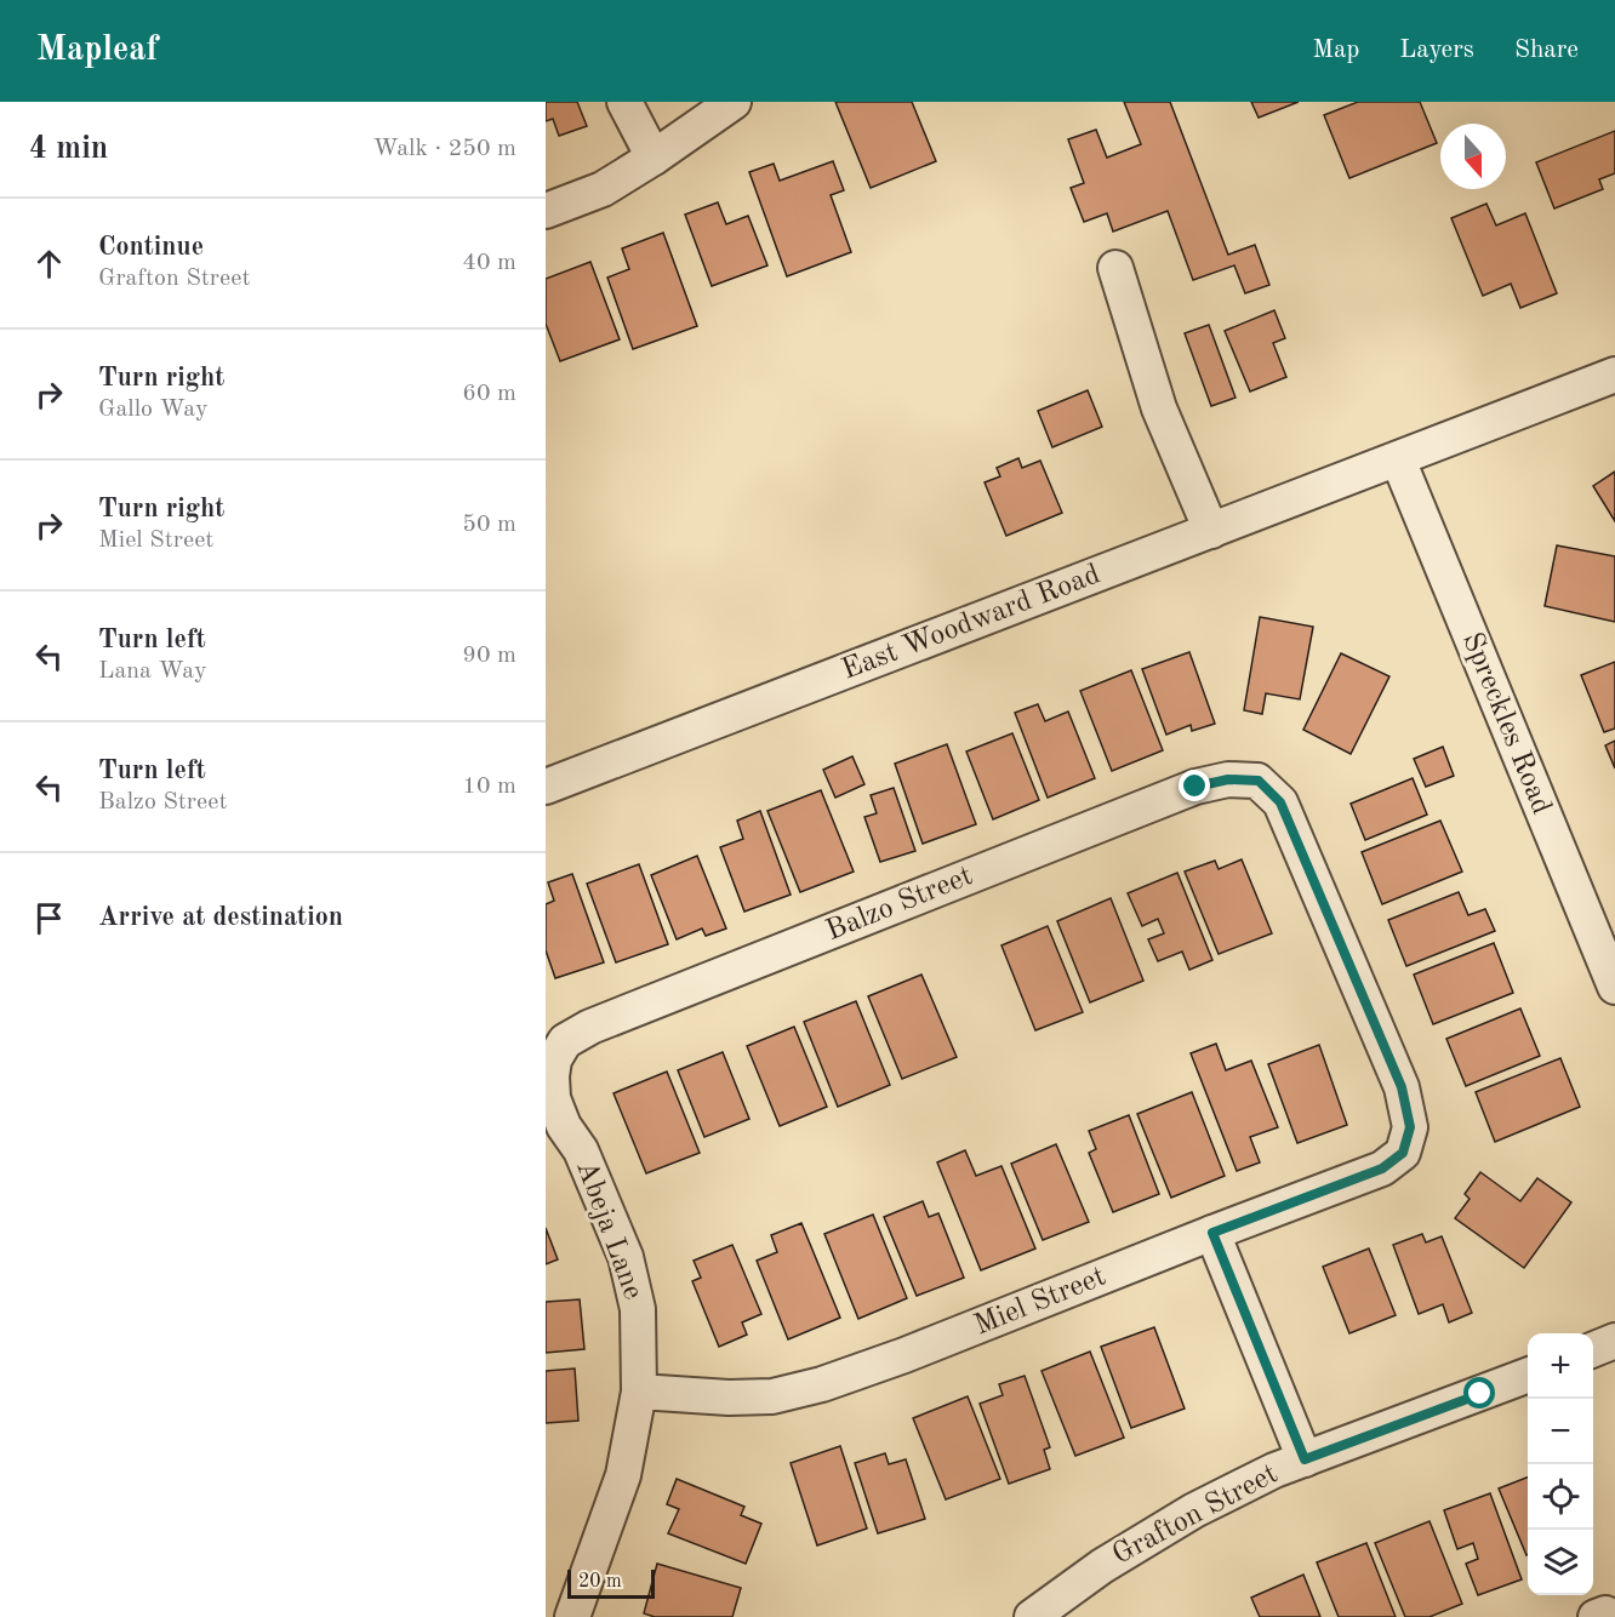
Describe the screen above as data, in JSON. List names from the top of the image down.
{
  "streets": {
    "street": [
      "East Woodward Road",
      "Spreckles Road",
      "Balzo Street",
      "Abeja Lane",
      "Miel Street",
      "Grafton Street"
    ]
  },
  "crossings": [
    ["East Woodward Road", "Spreckles Road"],
    ["Balzo Street", "Abeja Lane"],
    ["Balzo Street", "Miel Street"],
    ["Abeja Lane", "Miel Street"]
  ],
  "scale_bar": "20 m",
  "north": "bottom",
  "page": {
    "header": "Mapleaf",
    "nav": ["Map", "Layers", "Share"],
    "heading": ["4 min", "Walk · 250 m"],
    "list": [
      ["Continue", "Grafton Street", "40 m"],
      ["Turn right", "Gallo Way", "60 m"],
      ["Turn right", "Miel Street", "50 m"],
      ["Turn left", "Lana Way", "90 m"],
      ["Turn left", "Balzo Street", "10 m"],
      "Arrive at destination"
    ],
    "map_buttons": ["+", "−"],
    "scale": "20 m"
  }
}
